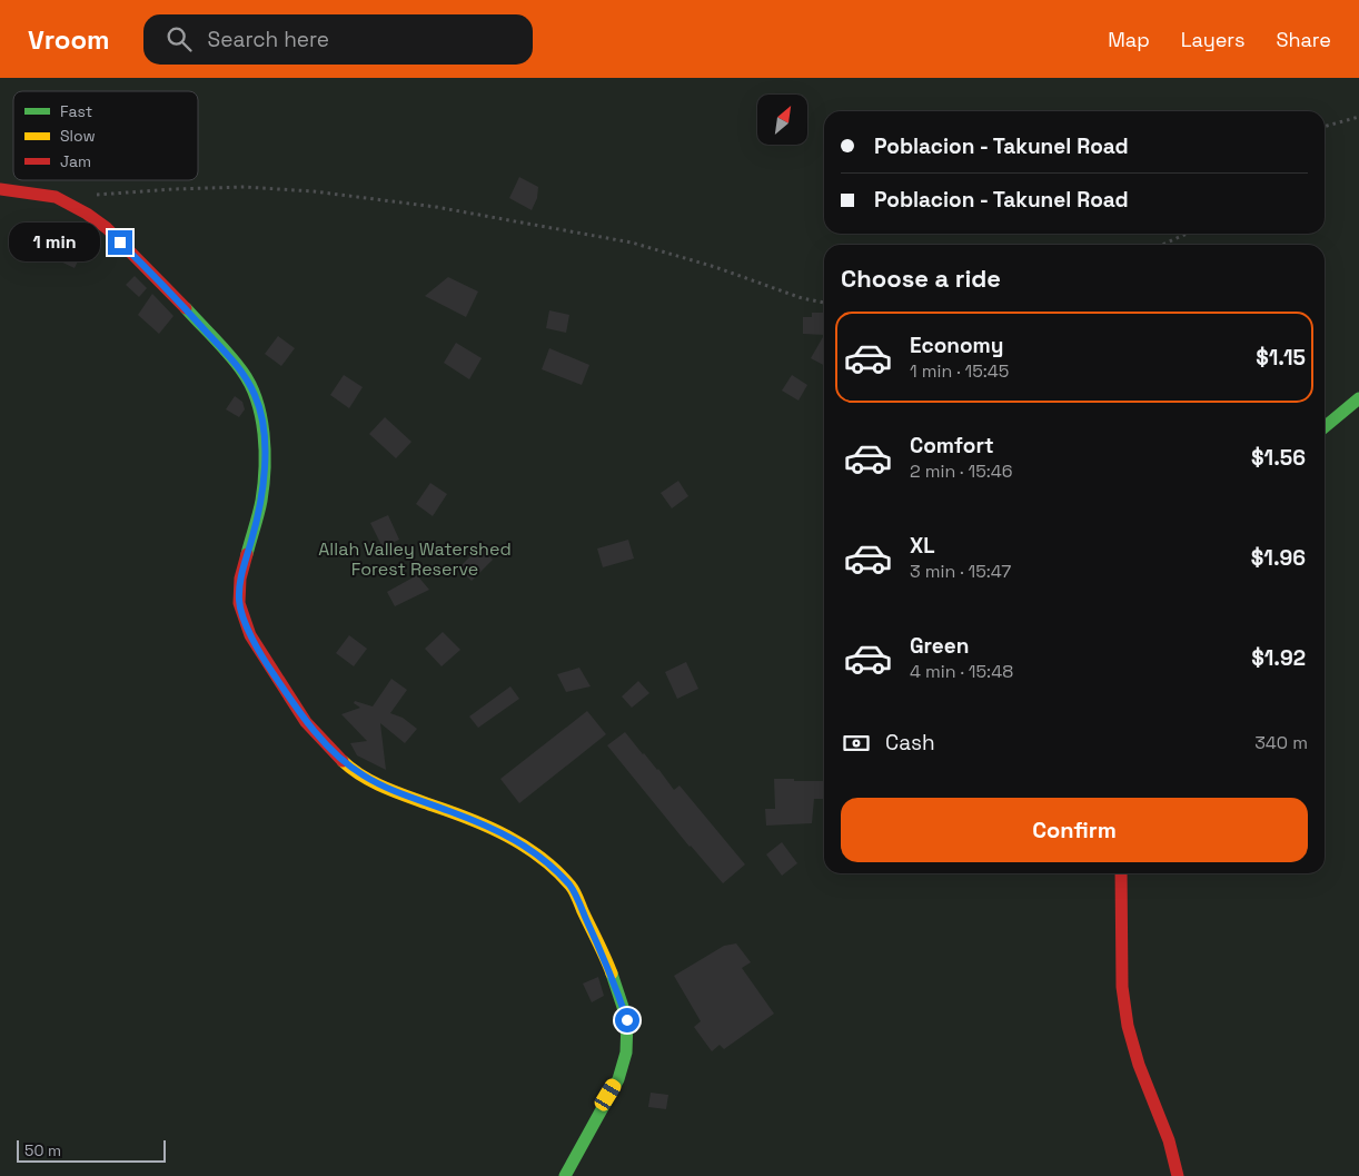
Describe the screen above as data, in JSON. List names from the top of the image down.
{
  "parks": ["Allah Valley Watershed Forest Reserve"],
  "legend": ["Fast", "Slow", "Jam"],
  "scale_bar": "50 m",
  "north": "top right",
  "page": {
    "header": "Vroom",
    "search": "Search here",
    "nav": ["Map", "Layers", "Share"],
    "banner": ["Poblacion - Takunel Road", "Poblacion - Takunel Road"],
    "bubble": "1 min",
    "heading": "Choose a ride",
    "list": [
      {
        "name": "Economy",
        "note": "1 min · 15:45",
        "value": "$1.15"
      },
      {
        "name": "Comfort",
        "note": "2 min · 15:46",
        "value": "$1.56"
      },
      {
        "name": "XL",
        "note": "3 min · 15:47",
        "value": "$1.96"
      },
      {
        "name": "Green",
        "note": "4 min · 15:48",
        "value": "$1.92"
      }
    ],
    "pay": ["Cash", "340 m"],
    "buttons": "Confirm",
    "scale": "50 m"
  }
}
